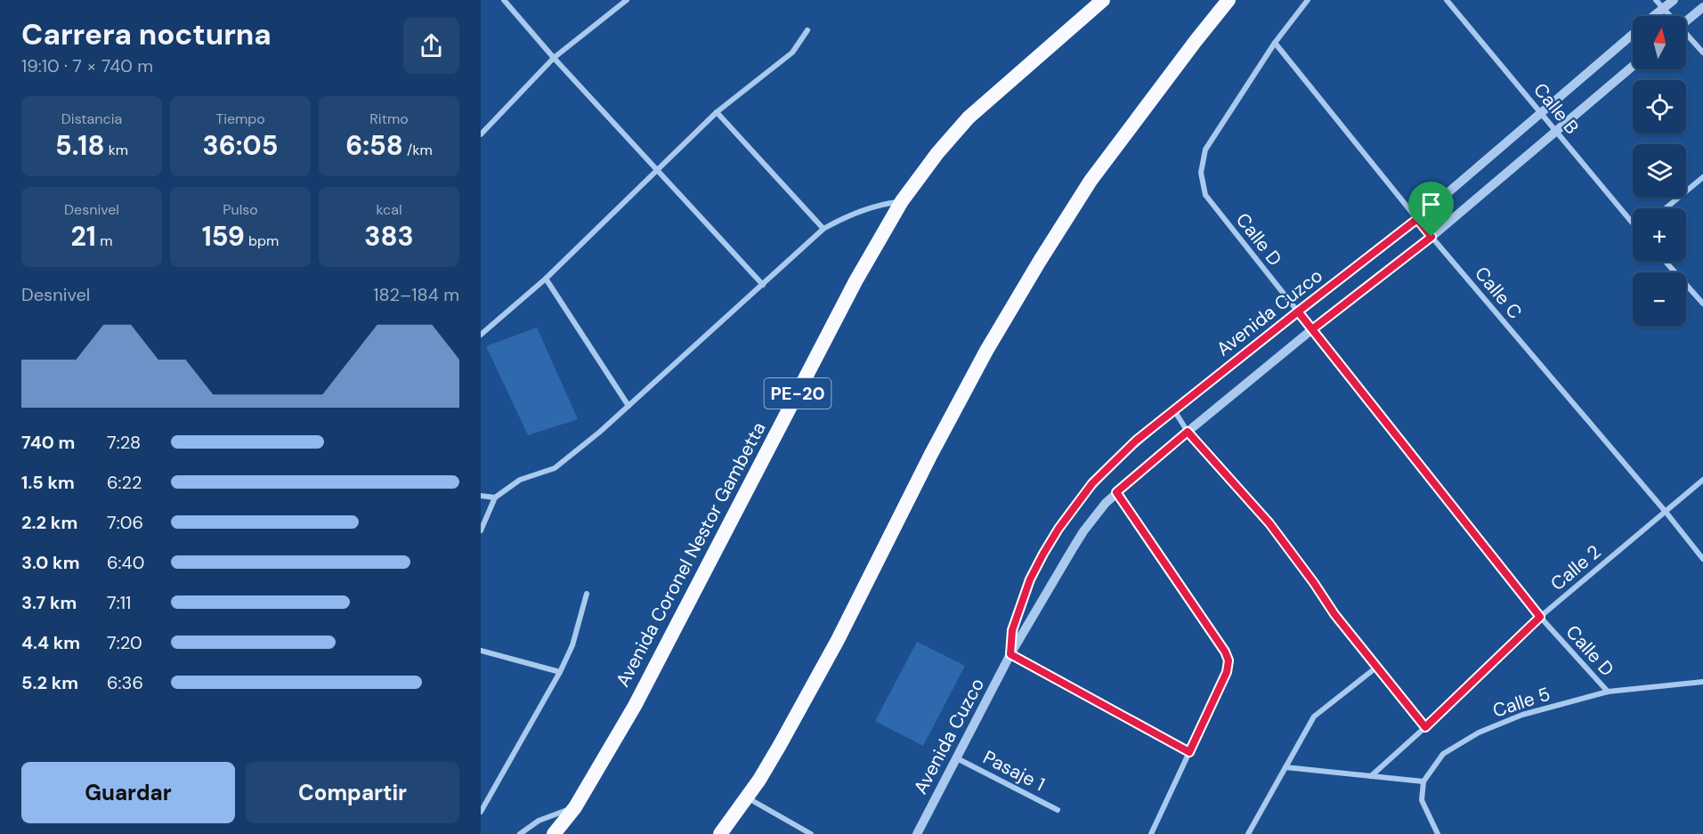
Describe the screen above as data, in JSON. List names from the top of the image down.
{
  "streets": {
    "highway": ["PE-20", "Avenida Coronel Nestor Gambetta"],
    "street": [
      "Calle B",
      "Calle D",
      "Calle C",
      "Avenida Cuzco",
      "Calle 2",
      "Calle 5",
      "Pasaje 1"
    ]
  },
  "crossings": [
    ["Calle B", "Avenida Cuzco"],
    ["Calle D", "Calle C"],
    ["Calle D", "Avenida Cuzco"],
    ["Calle D", "Calle 2"],
    ["Calle D", "Calle 5"],
    ["Calle C", "Avenida Cuzco"],
    ["Calle C", "Calle 2"],
    ["Avenida Cuzco", "Pasaje 1"]
  ],
  "north": "top",
  "page": {
    "heading": ["Carrera nocturna", "19:10 · 7 × 740 m"],
    "map_buttons": ["+", "−"],
    "stats": [
      ["Distancia", "5.18 km"],
      ["Tiempo", "36:05"],
      ["Ritmo", "6:58 /km"],
      ["Desnivel", "21 m"],
      ["Pulso", "159 bpm"],
      ["kcal", "383"]
    ],
    "chart": ["Desnivel", "182–184 m"],
    "list": [
      {
        "name": "740 m",
        "note": "7:28"
      },
      {
        "name": "1.5 km",
        "note": "6:22"
      },
      {
        "name": "2.2 km",
        "note": "7:06"
      },
      {
        "name": "3.0 km",
        "note": "6:40"
      },
      {
        "name": "3.7 km",
        "note": "7:11"
      },
      {
        "name": "4.4 km",
        "note": "7:20"
      },
      {
        "name": "5.2 km",
        "note": "6:36"
      }
    ],
    "buttons": ["Guardar", "Compartir"]
  }
}
